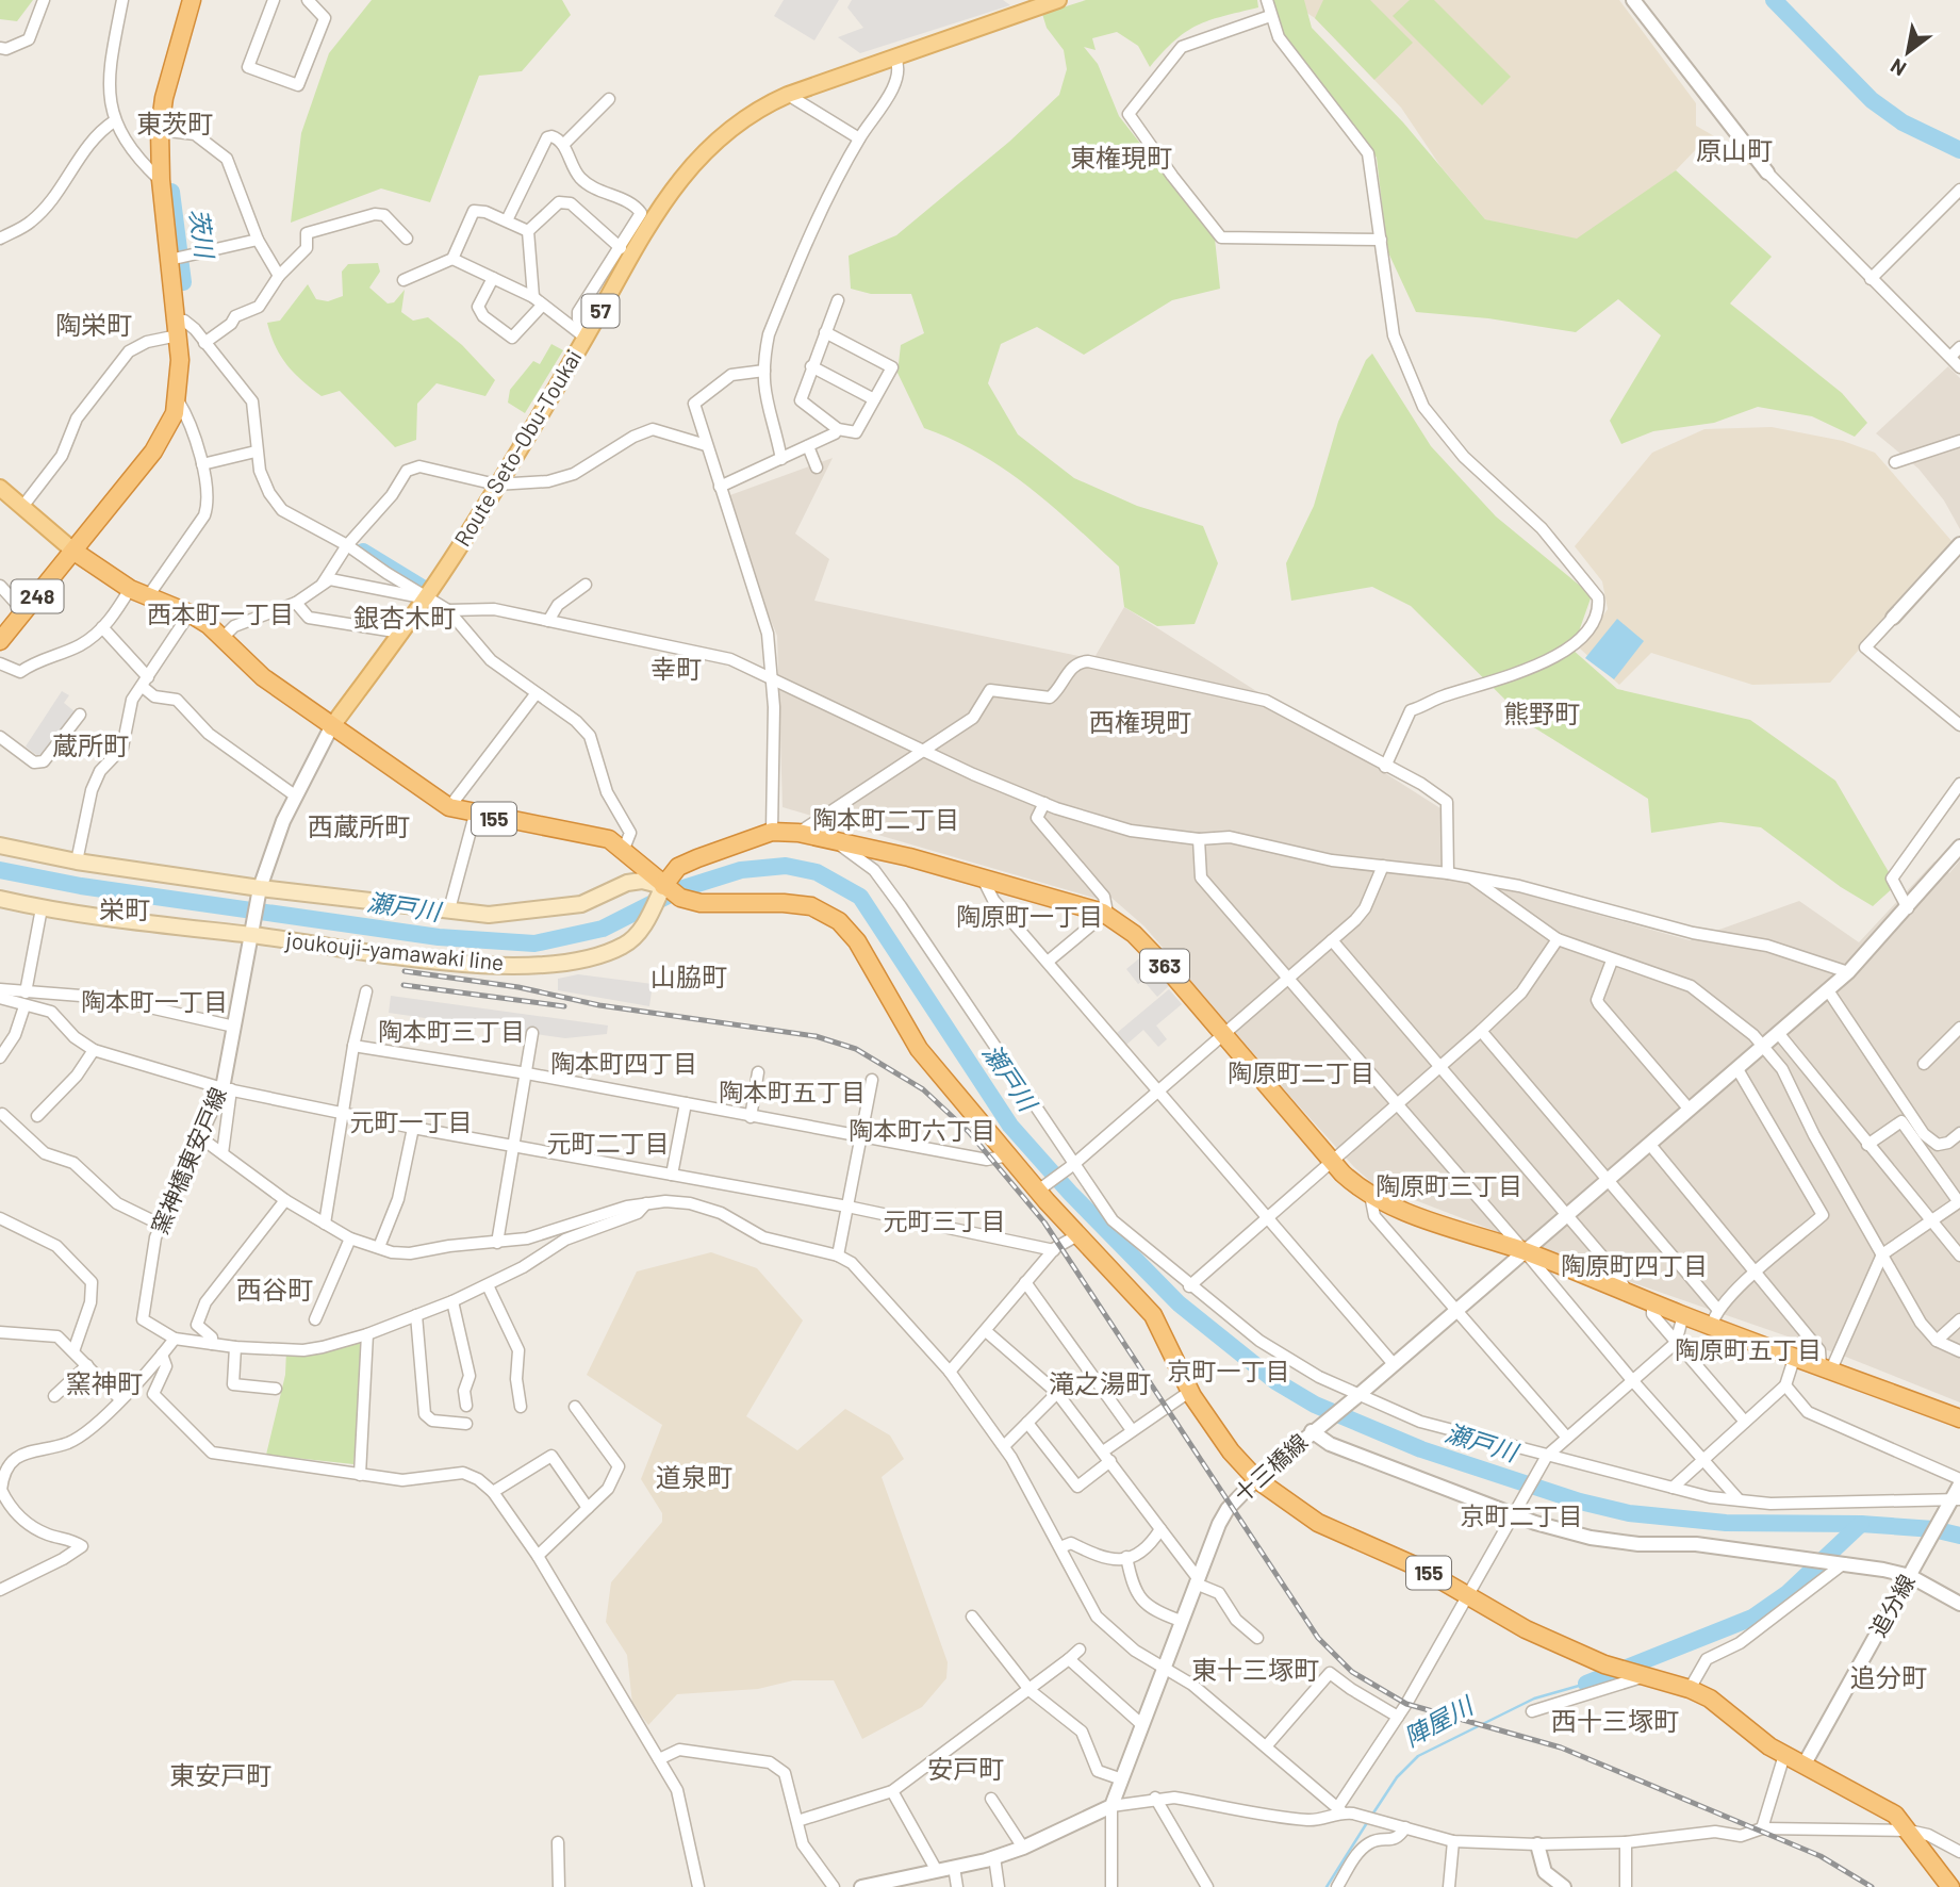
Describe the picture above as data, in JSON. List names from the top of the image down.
{
  "streets": {
    "highway": ["248", "155", "363"],
    "main road": ["57", "Route Seto-Obu-Toukai", "joukouji-yamawaki line"],
    "street": ["窯神橋東安戸線", "十三橋線", "追分線"]
  },
  "crossings": [
    ["Route Seto-Obu-Toukai", "155"],
    ["Route Seto-Obu-Toukai", "窯神橋東安戸線"],
    ["248", "155"],
    ["155", "joukouji-yamawaki line"],
    ["155", "363"],
    ["155", "窯神橋東安戸線"],
    ["155", "十三橋線"],
    ["155", "追分線"],
    ["joukouji-yamawaki line", "363"],
    ["joukouji-yamawaki line", "窯神橋東安戸線"],
    ["363", "十三橋線"]
  ],
  "districts": [
    "東茨町",
    "原山町",
    "東権現町",
    "陶栄町",
    "西本町一丁目",
    "銀杏木町",
    "幸町",
    "熊野町",
    "西権現町",
    "蔵所町",
    "陶本町二丁目",
    "西蔵所町",
    "栄町",
    "陶原町一丁目",
    "山脇町",
    "陶本町一丁目",
    "陶本町三丁目",
    "陶本町四丁目",
    "陶原町二丁目",
    "陶本町五丁目",
    "元町一丁目",
    "陶本町六丁目",
    "元町二丁目",
    "陶原町三丁目",
    "元町三丁目",
    "陶原町四丁目",
    "西谷町",
    "陶原町五丁目",
    "京町一丁目",
    "窯神町",
    "滝之湯町",
    "道泉町",
    "京町二丁目",
    "東十三塚町",
    "追分町",
    "西十三塚町",
    "安戸町",
    "東安戸町"
  ],
  "water": ["茨川", "瀬戸川", "陣屋川"],
  "north": "bottom left"
}
